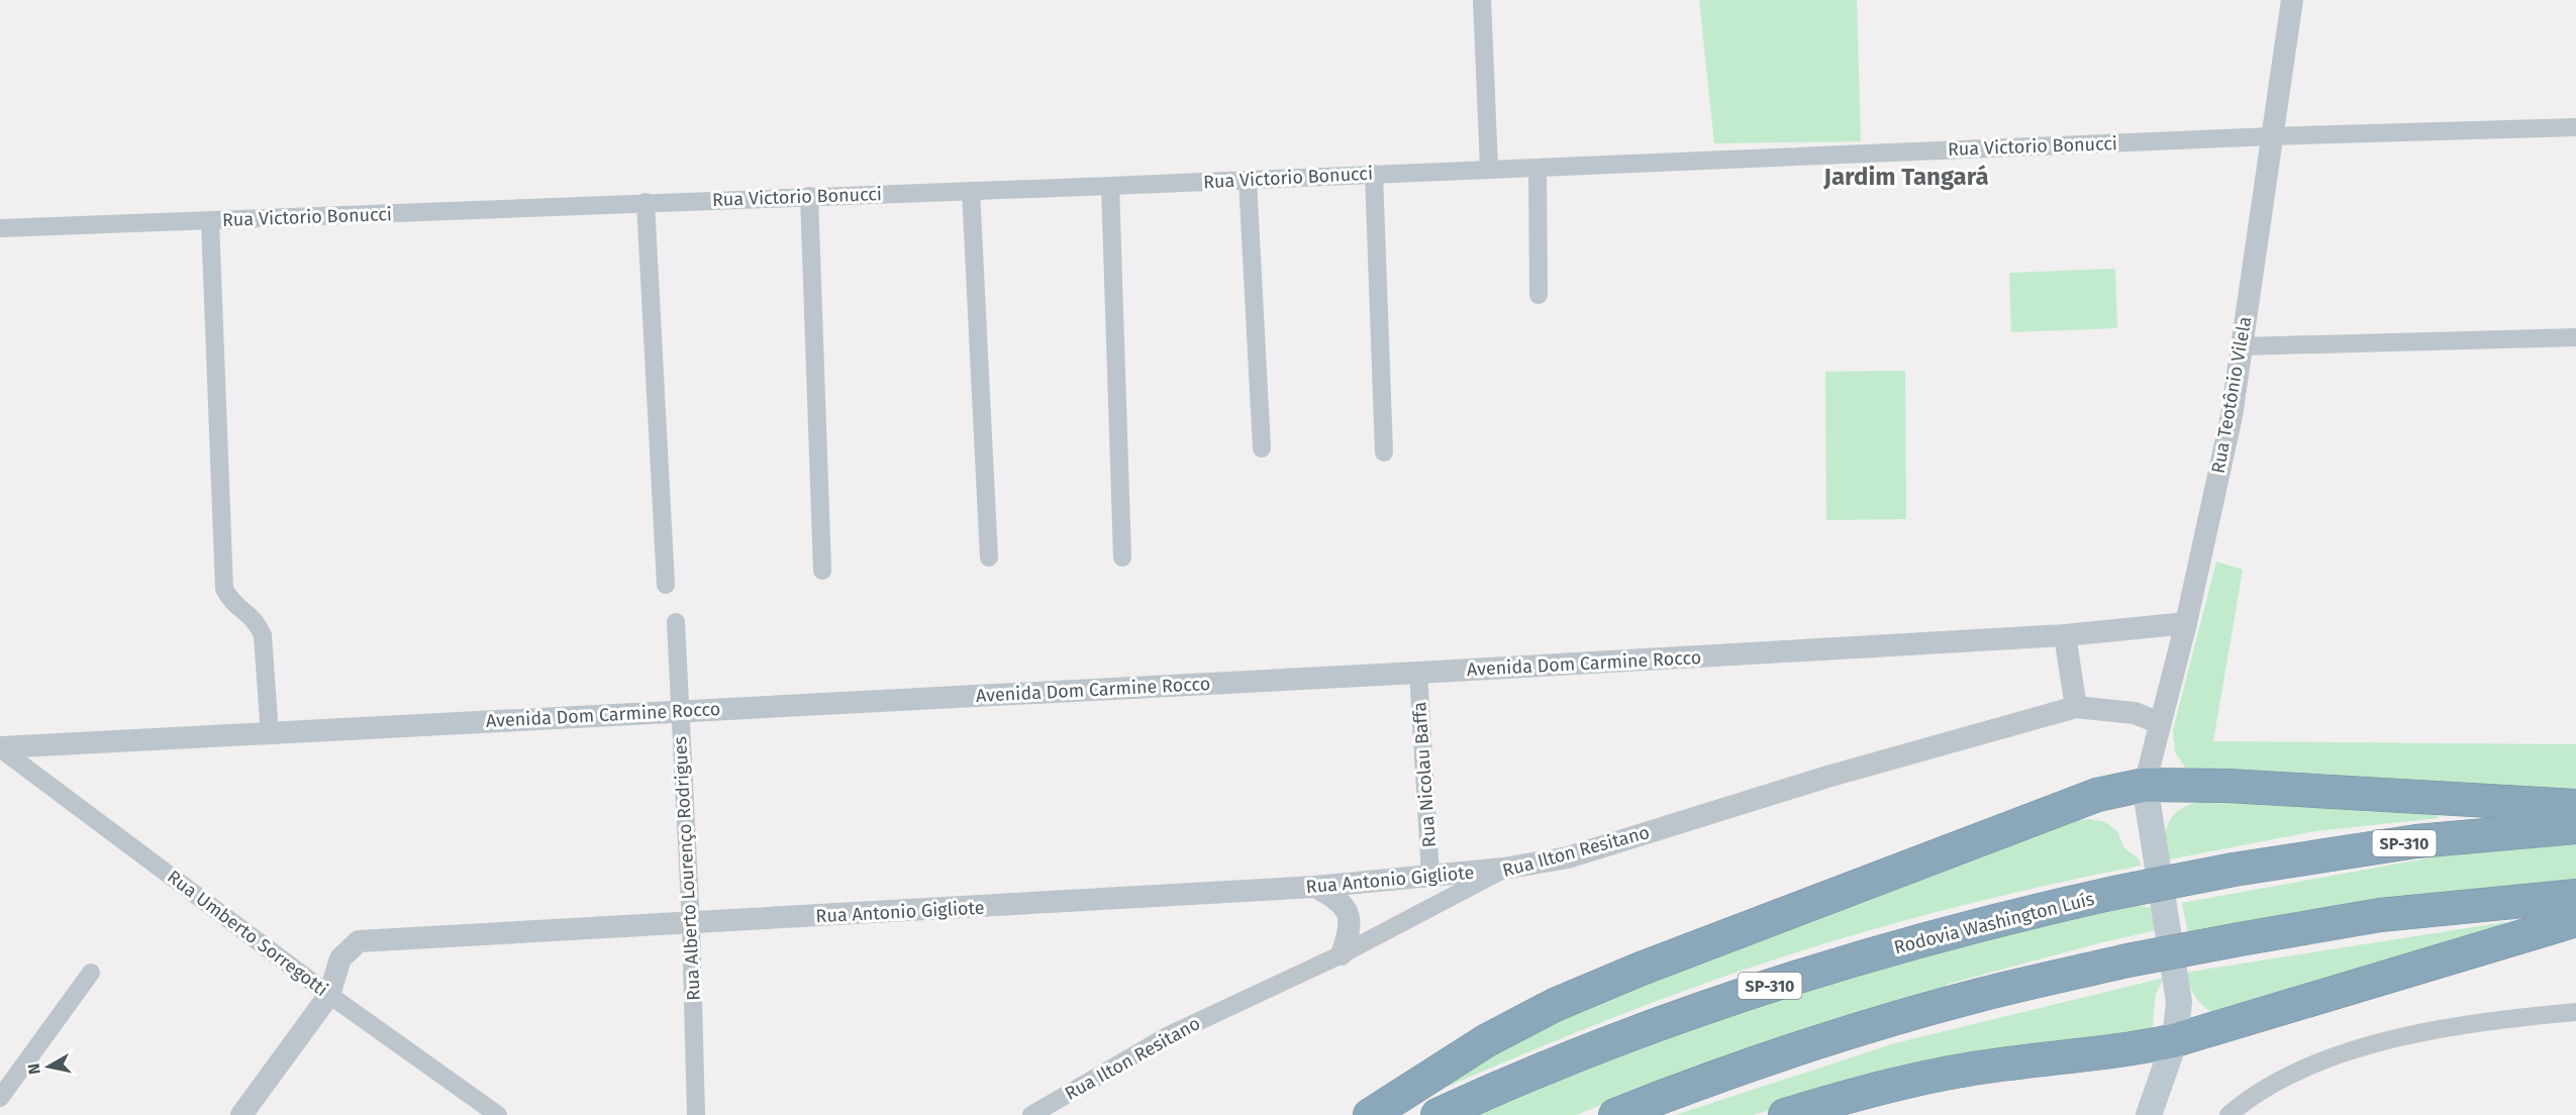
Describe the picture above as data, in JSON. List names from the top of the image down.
{
  "streets": {
    "highway": ["SP-310", "Rodovia Washington Luís"],
    "street": [
      "Rua Victorio Bonucci",
      "Rua Teotônio Vilela",
      "Avenida Dom Carmine Rocco",
      "Rua Nicolau Baffa",
      "Rua Ilton Resitano",
      "Rua Alberto Lourenço Rodrigues",
      "Rua Antonio Gigliote",
      "Rua Umberto Sorregotti"
    ]
  },
  "crossings": [
    ["Rua Victorio Bonucci", "Rua Teotônio Vilela"],
    ["Rua Teotônio Vilela", "Avenida Dom Carmine Rocco"],
    ["Rua Teotônio Vilela", "Rua Ilton Resitano"],
    ["Avenida Dom Carmine Rocco", "Rua Nicolau Baffa"],
    ["Avenida Dom Carmine Rocco", "Rua Alberto Lourenço Rodrigues"],
    ["Avenida Dom Carmine Rocco", "Rua Umberto Sorregotti"],
    ["Rua Nicolau Baffa", "Rua Antonio Gigliote"],
    ["Rua Ilton Resitano", "Rua Antonio Gigliote"],
    ["Rua Alberto Lourenço Rodrigues", "Rua Antonio Gigliote"],
    ["Rua Antonio Gigliote", "Rua Umberto Sorregotti"]
  ],
  "districts": ["Jardim Tangará"],
  "north": "left"
}
